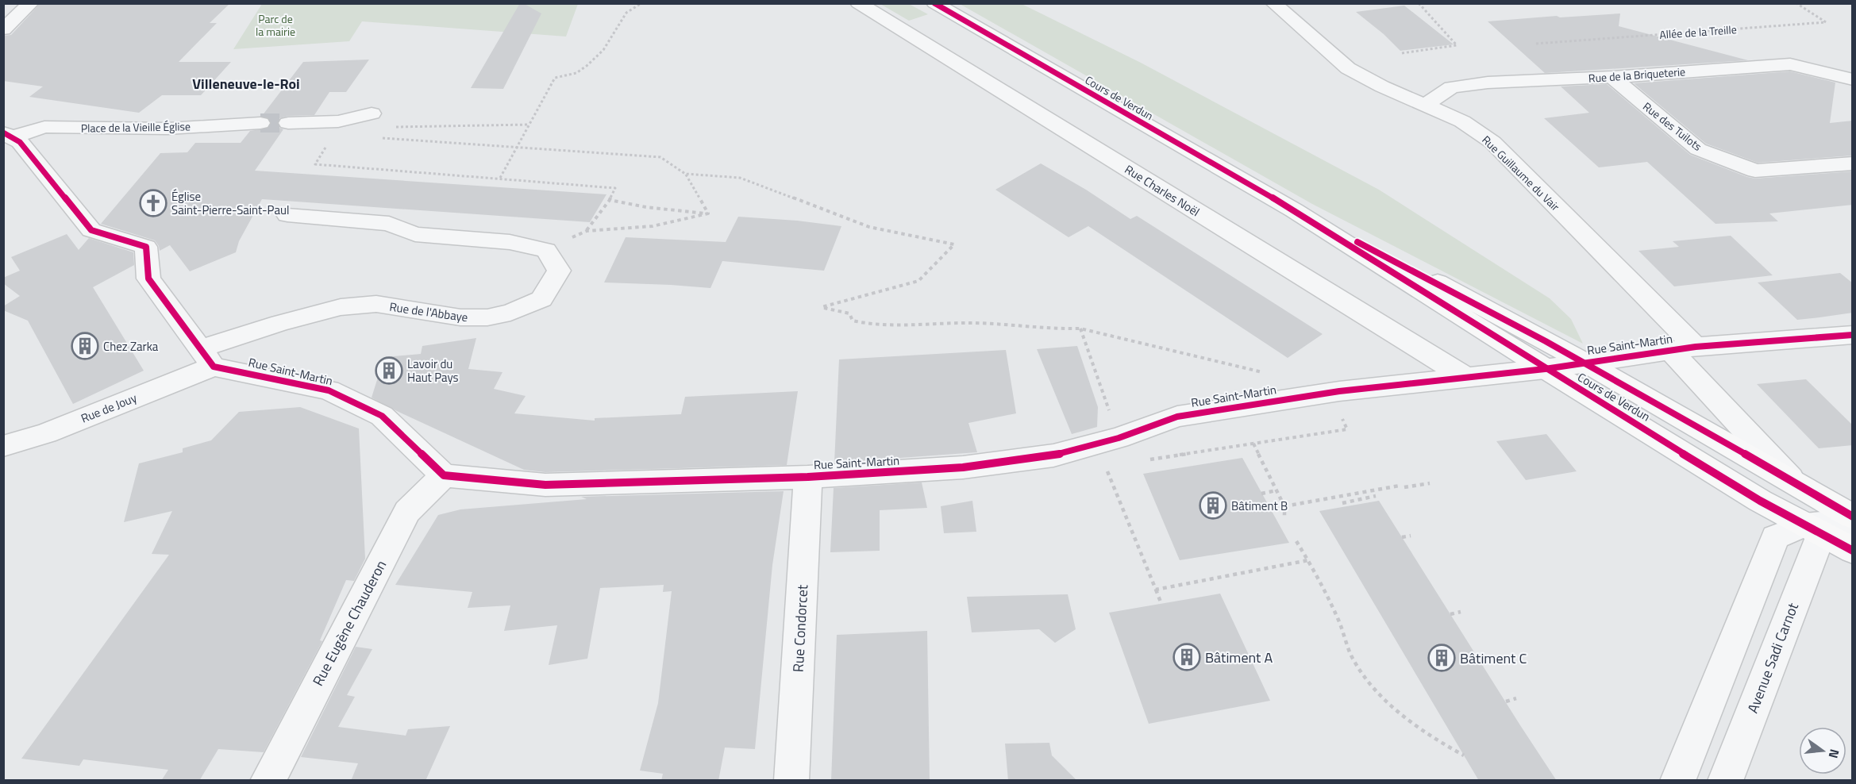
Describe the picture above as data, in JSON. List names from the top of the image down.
{
  "streets": {
    "main road": ["Cours de Verdun"],
    "street": [
      "Rue de la Briqueterie",
      "Rue des Tuilots",
      "Place de la Vieille Église",
      "Rue Guillaume du Vair",
      "Rue Charles Noël",
      "Rue de l'Abbaye",
      "Rue Saint-Martin",
      "Rue de Jouy",
      "Rue Eugène Chauderon",
      "Rue Condorcet",
      "Avenue Sadi Carnot"
    ],
    "path": ["Allée de la Treille"]
  },
  "crossings": [
    ["Rue de la Briqueterie", "Rue des Tuilots"],
    ["Rue de la Briqueterie", "Rue Guillaume du Vair"],
    ["Cours de Verdun", "Rue Saint-Martin"],
    ["Rue Guillaume du Vair", "Rue Saint-Martin"],
    ["Rue Charles Noël", "Rue Saint-Martin"],
    ["Rue de l'Abbaye", "Rue Saint-Martin"],
    ["Rue de l'Abbaye", "Rue de Jouy"],
    ["Rue Saint-Martin", "Rue de Jouy"],
    ["Rue Saint-Martin", "Rue Eugène Chauderon"],
    ["Rue Saint-Martin", "Rue Condorcet"]
  ],
  "districts": ["Villeneuve-le-Roi"],
  "parks": ["Parc de la mairie"],
  "places": {
    "church": ["Église Saint-Pierre-Saint-Paul"],
    "building": [
      "Chez Zarka",
      "Lavoir du Haut Pays",
      "Bâtiment B",
      "Bâtiment A",
      "Bâtiment C"
    ]
  },
  "north": "right"
}
